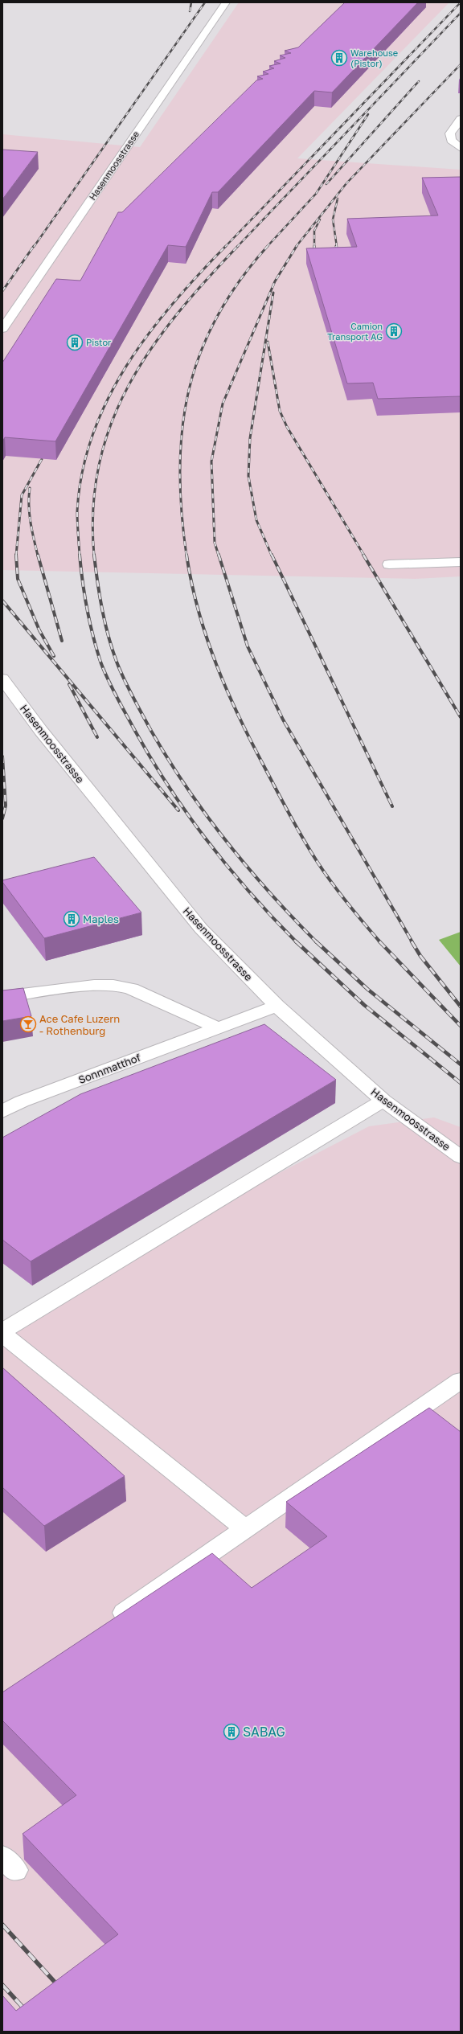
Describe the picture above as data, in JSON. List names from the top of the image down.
{
  "streets": {
    "street": ["Hasenmoosstrasse", "Sonnmatthof"]
  },
  "crossings": [
    ["Hasenmoosstrasse", "Sonnmatthof"]
  ],
  "places": {
    "building": [
      "Warehouse (Pistor)",
      "Camion Transport AG",
      "Pistor",
      "Maples",
      "SABAG"
    ],
    "bar": ["Ace Cafe Luzern - Rothenburg"]
  }
}
